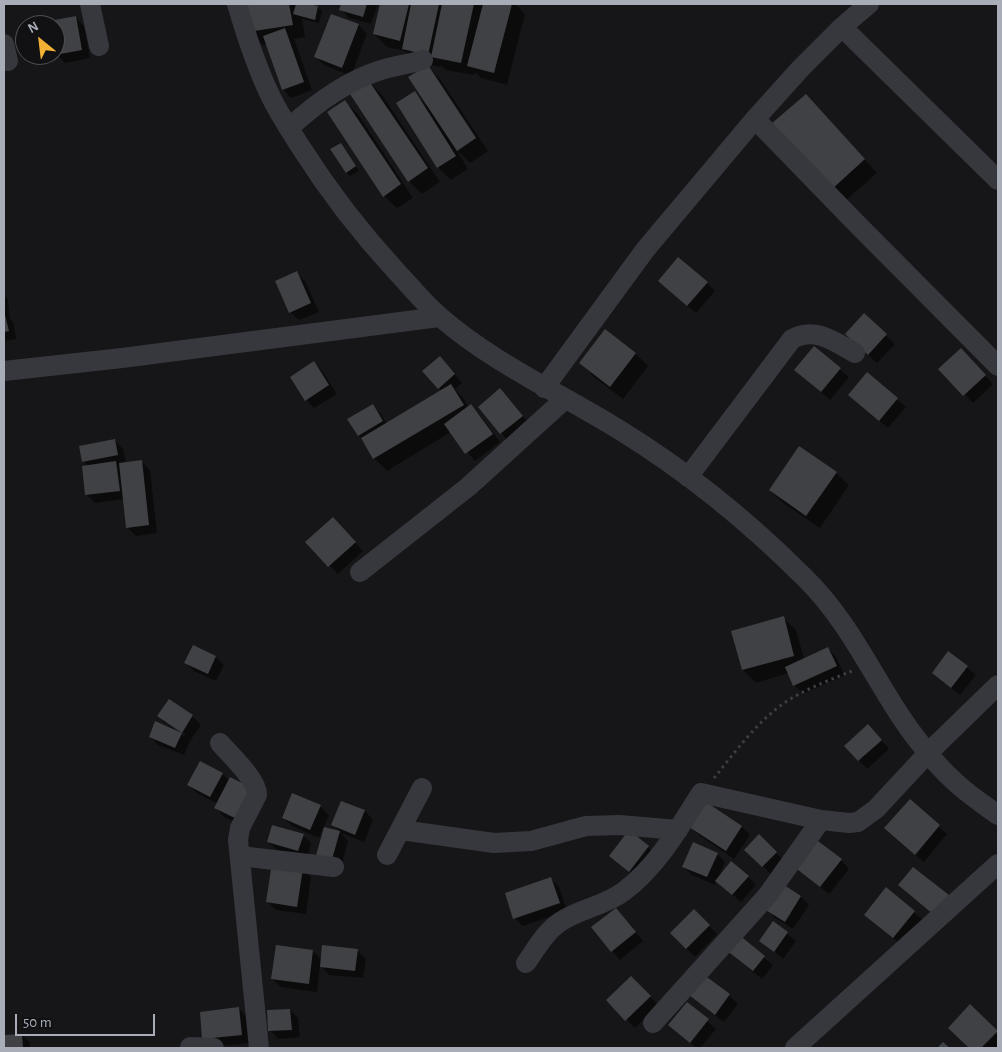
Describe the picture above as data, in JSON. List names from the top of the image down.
{
  "scale_bar": "50 m",
  "north": "top left"
}
